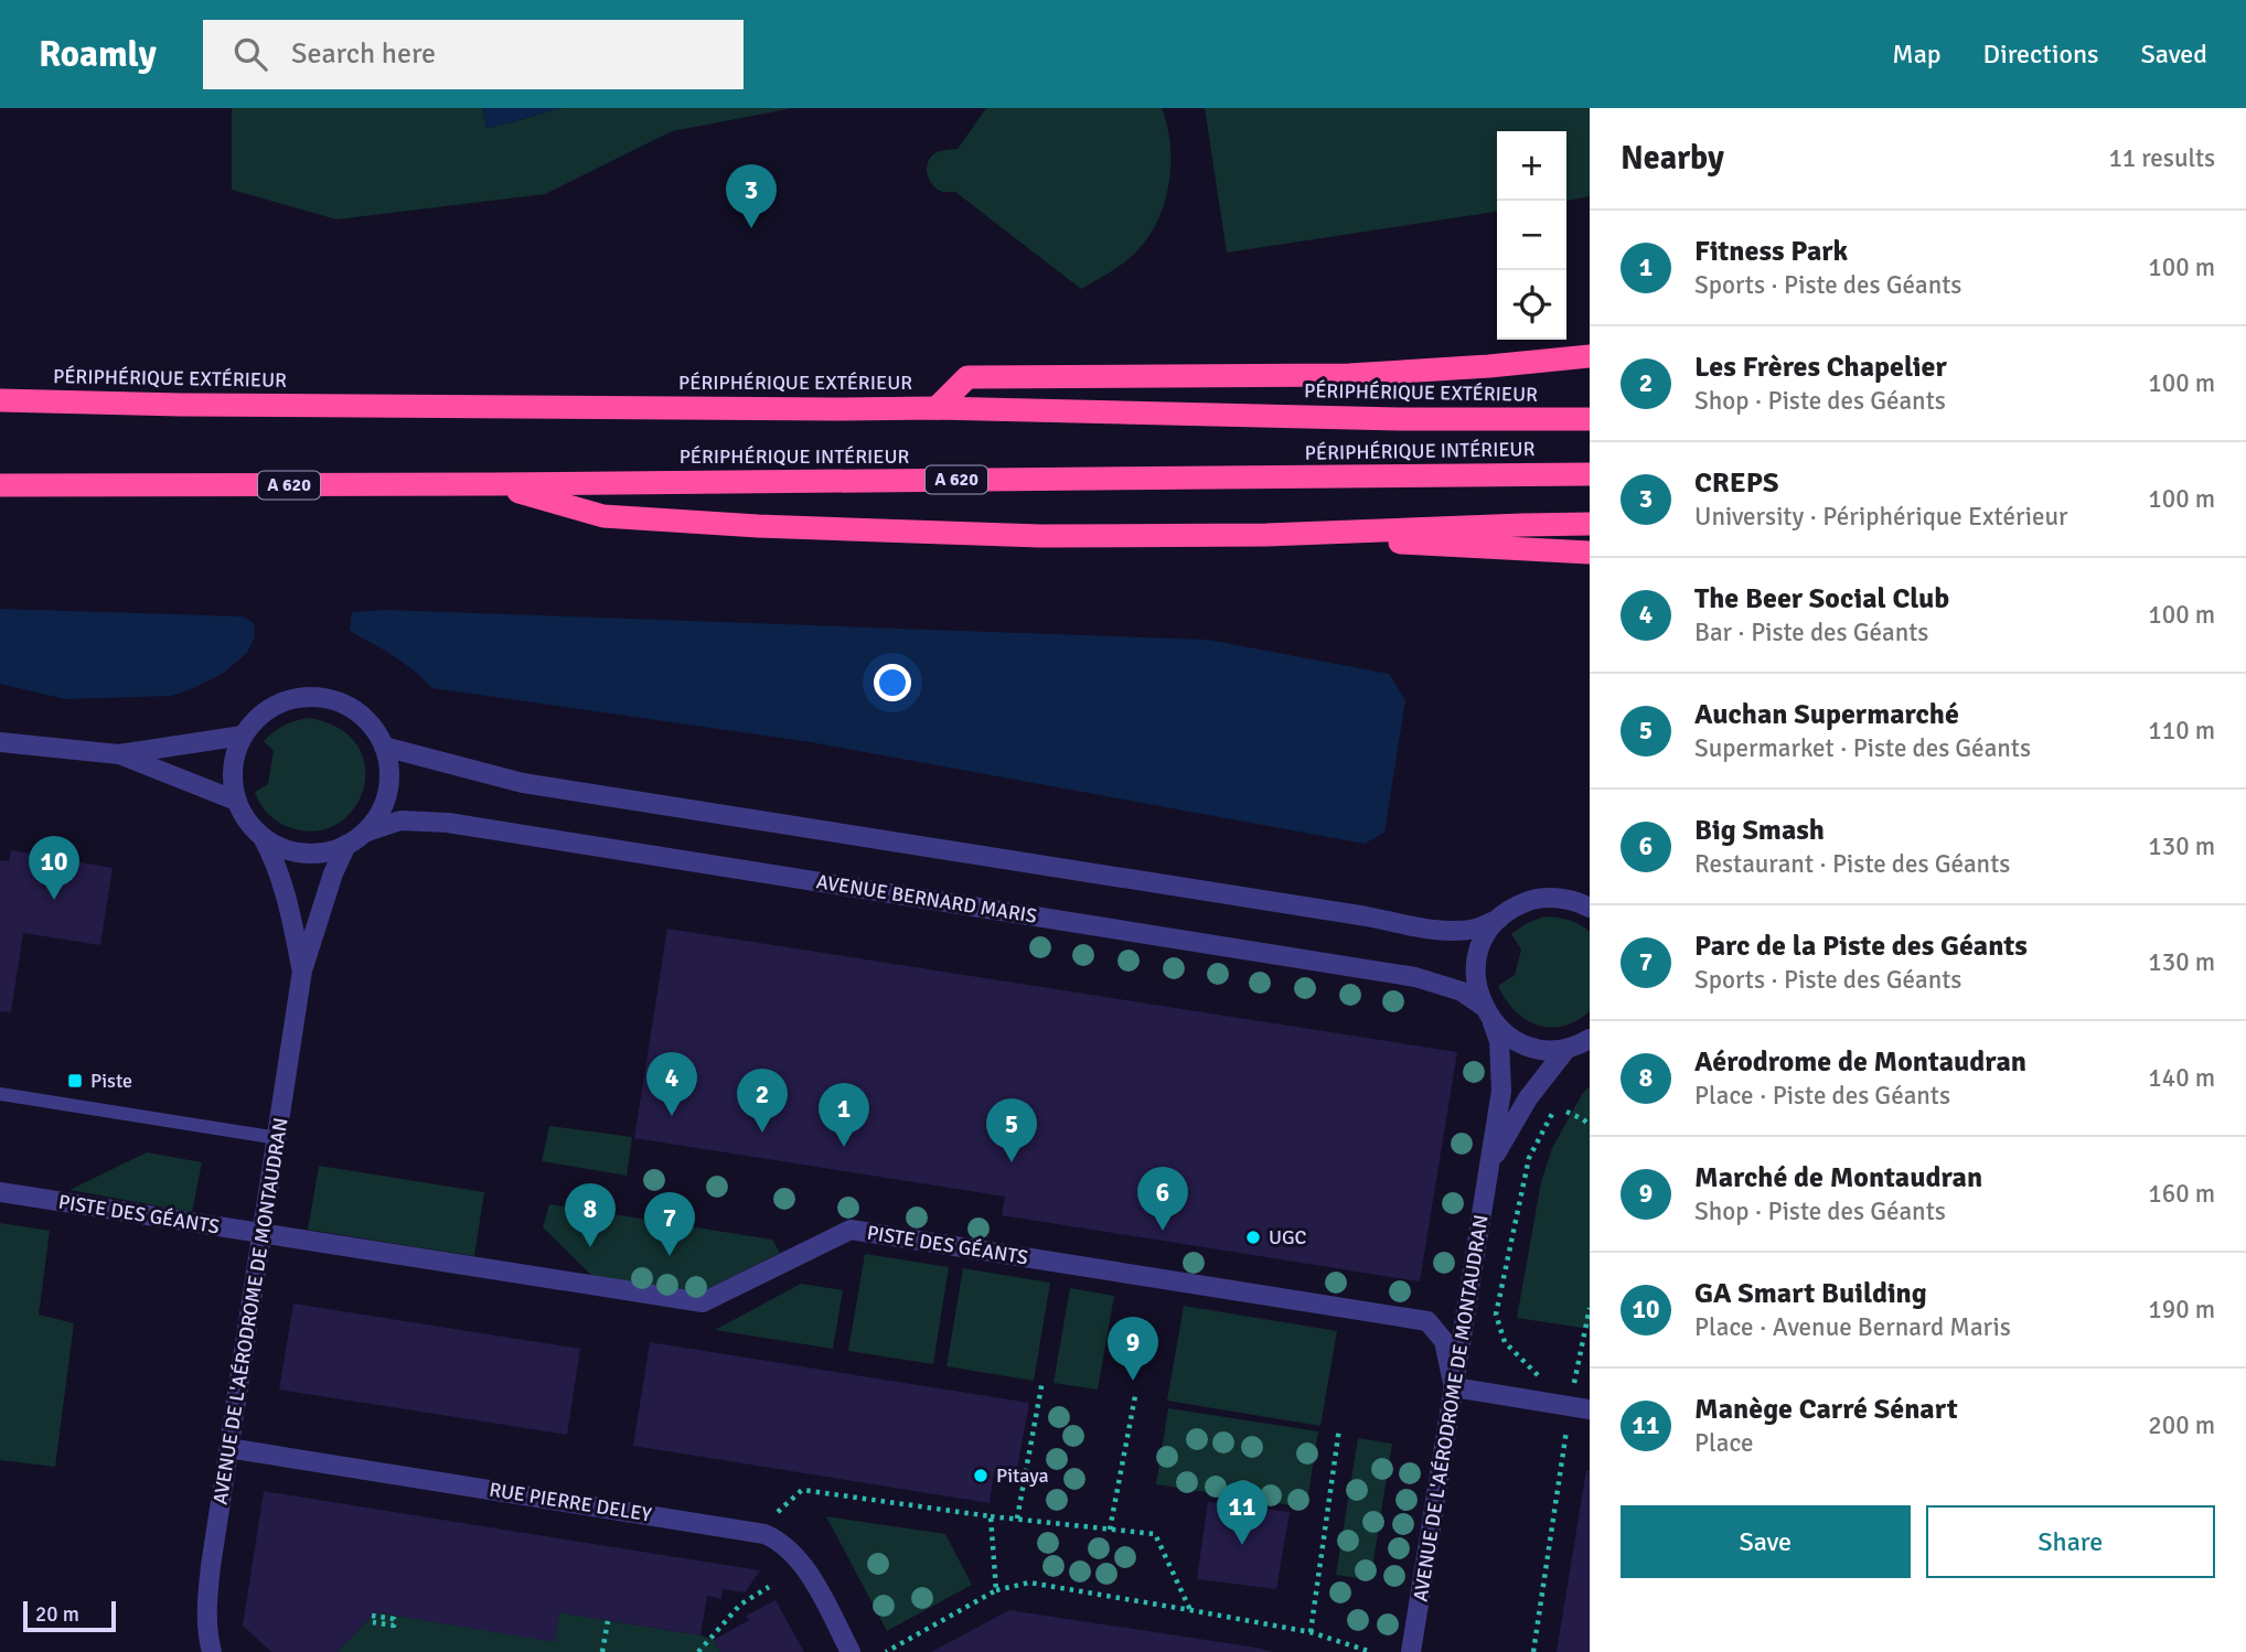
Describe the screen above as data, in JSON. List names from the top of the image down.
{
  "streets": {
    "highway": ["PÉRIPHÉRIQUE EXTÉRIEUR", "PÉRIPHÉRIQUE INTÉRIEUR", "A 620"],
    "street": [
      "AVENUE BERNARD MARIS",
      "PISTE DES GÉANTS",
      "AVENUE DE L'AÉRODROME DE MONTAUDRAN",
      "RUE PIERRE DELEY"
    ]
  },
  "crossings": [
    ["AVENUE BERNARD MARIS", "AVENUE DE L'AÉRODROME DE MONTAUDRAN"],
    ["PISTE DES GÉANTS", "AVENUE DE L'AÉRODROME DE MONTAUDRAN"],
    ["AVENUE DE L'AÉRODROME DE MONTAUDRAN", "RUE PIERRE DELEY"]
  ],
  "places": {
    "transit": ["Piste"],
    "other": ["UGC", "Pitaya"]
  },
  "scale_bar": "20 m",
  "page": {
    "header": "Roamly",
    "search": "Search here",
    "nav": ["Map", "Directions", "Saved"],
    "heading": ["Nearby", "11 results"],
    "map_buttons": ["+", "−"],
    "pins": [
      "3",
      "10",
      "4",
      "2",
      "1",
      "5",
      "6",
      "8",
      "7",
      "9",
      "11"
    ],
    "list": [
      {
        "mark": "1",
        "name": "Fitness Park",
        "note": "Sports · Piste des Géants",
        "value": "100 m"
      },
      {
        "mark": "2",
        "name": "Les Frères Chapelier",
        "note": "Shop · Piste des Géants",
        "value": "100 m"
      },
      {
        "mark": "3",
        "name": "CREPS",
        "note": "University · Périphérique Extérieur",
        "value": "100 m"
      },
      {
        "mark": "4",
        "name": "The Beer Social Club",
        "note": "Bar · Piste des Géants",
        "value": "100 m"
      },
      {
        "mark": "5",
        "name": "Auchan Supermarché",
        "note": "Supermarket · Piste des Géants",
        "value": "110 m"
      },
      {
        "mark": "6",
        "name": "Big Smash",
        "note": "Restaurant · Piste des Géants",
        "value": "130 m"
      },
      {
        "mark": "7",
        "name": "Parc de la Piste des Géants",
        "note": "Sports · Piste des Géants",
        "value": "130 m"
      },
      {
        "mark": "8",
        "name": "Aérodrome de Montaudran",
        "note": "Place · Piste des Géants",
        "value": "140 m"
      },
      {
        "mark": "9",
        "name": "Marché de Montaudran",
        "note": "Shop · Piste des Géants",
        "value": "160 m"
      },
      {
        "mark": "10",
        "name": "GA Smart Building",
        "note": "Place · Avenue Bernard Maris",
        "value": "190 m"
      },
      {
        "mark": "11",
        "name": "Manège Carré Sénart",
        "note": "Place",
        "value": "200 m"
      }
    ],
    "buttons": ["Save", "Share"],
    "scale": "20 m"
  }
}
